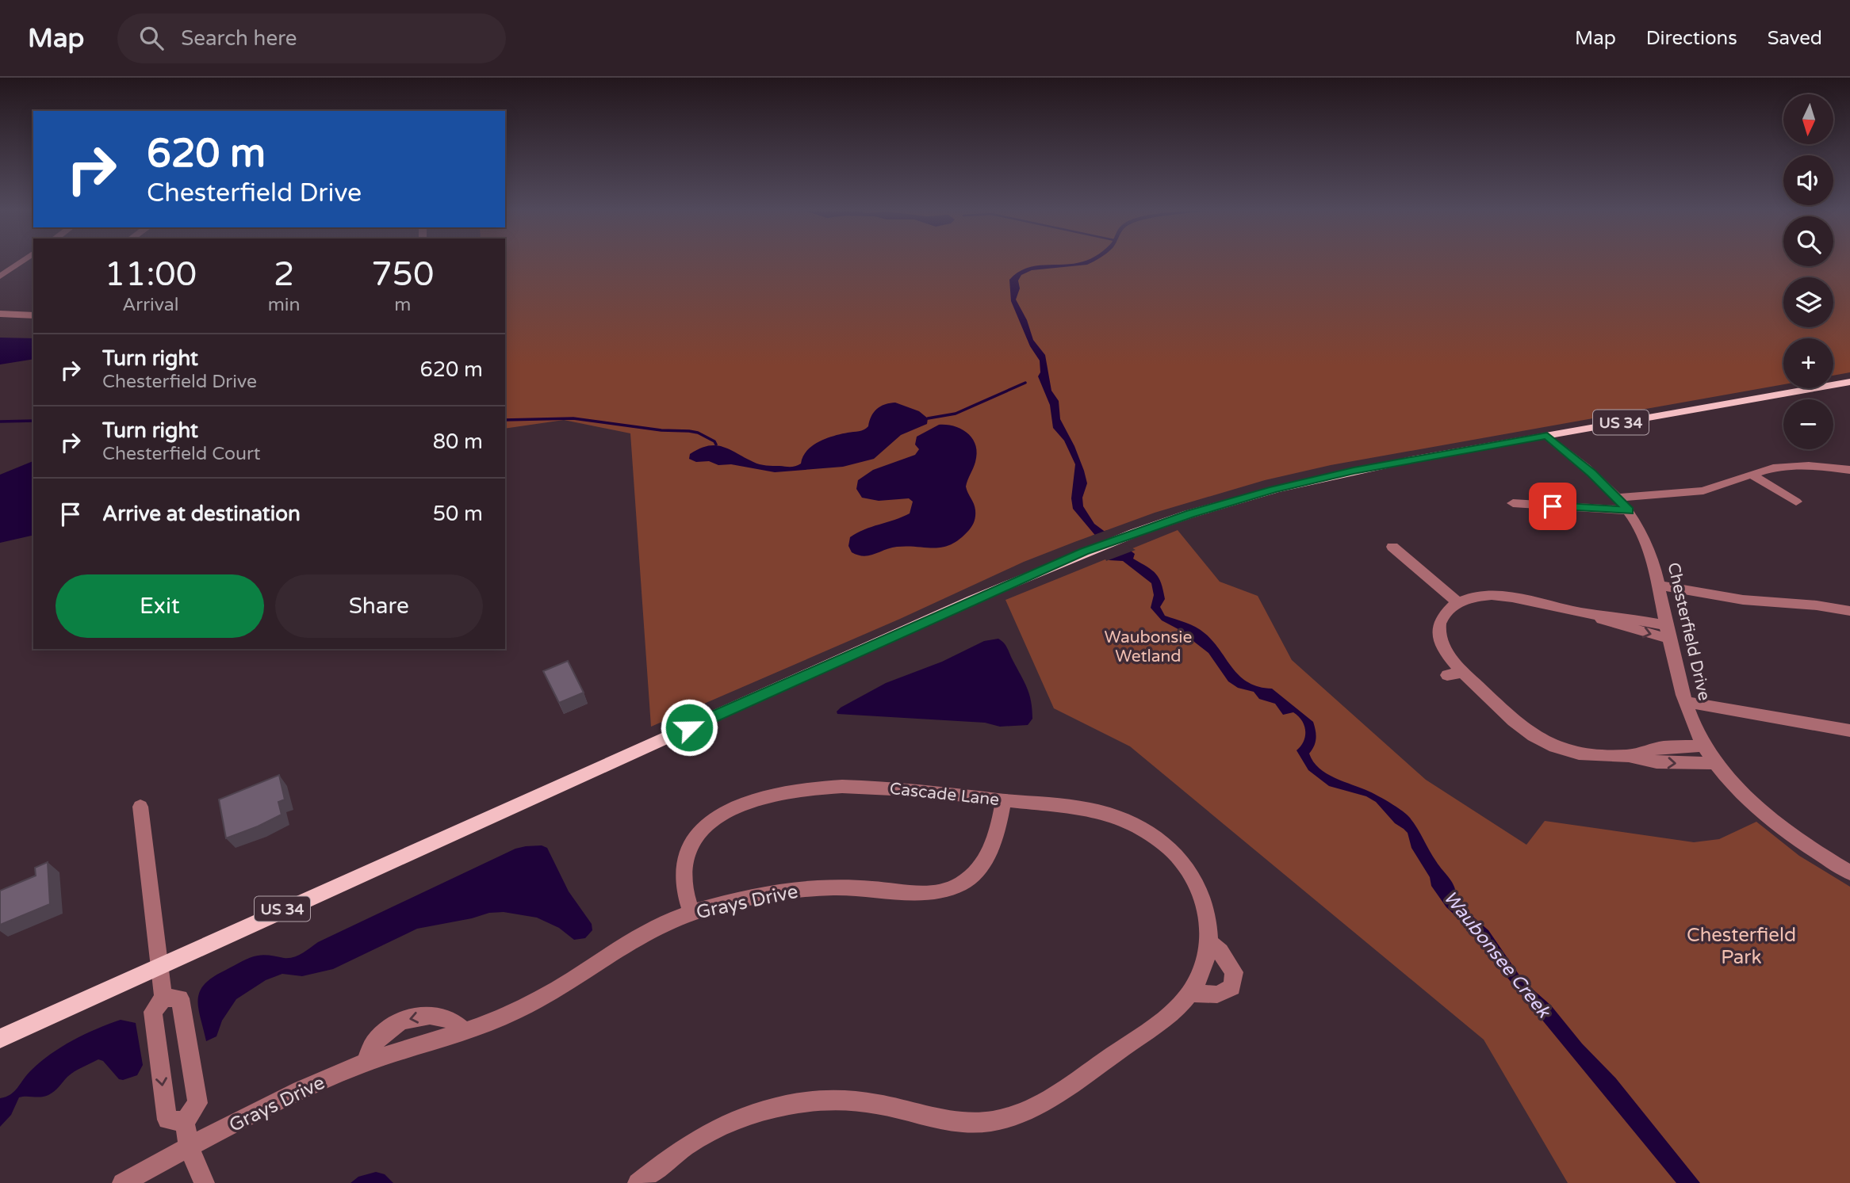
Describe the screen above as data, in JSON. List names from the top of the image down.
{
  "streets": {
    "main road": ["US 34"],
    "street": ["Chesterfield Drive", "Cascade Lane", "Grays Drive"]
  },
  "crossings": [
    ["US 34", "Chesterfield Drive"],
    ["Cascade Lane", "Grays Drive"]
  ],
  "water": ["Waubonsee Creek"],
  "parks": ["Waubonsie Wetland", "Chesterfield Park"],
  "north": "bottom",
  "page": {
    "header": "Map",
    "search": "Search here",
    "nav": ["Map", "Directions", "Saved"],
    "map_buttons": ["+", "−"],
    "turn": ["620 m", "Chesterfield Drive"],
    "eta": [
      "11:00",
      "Arrival",
      "2",
      "min",
      "750",
      "m"
    ],
    "list": [
      {
        "name": "Turn right",
        "note": "Chesterfield Drive",
        "value": "620 m"
      },
      {
        "name": "Turn right",
        "note": "Chesterfield Court",
        "value": "80 m"
      },
      {
        "name": "Arrive at destination",
        "value": "50 m"
      }
    ],
    "buttons": ["Exit", "Share"]
  }
}
